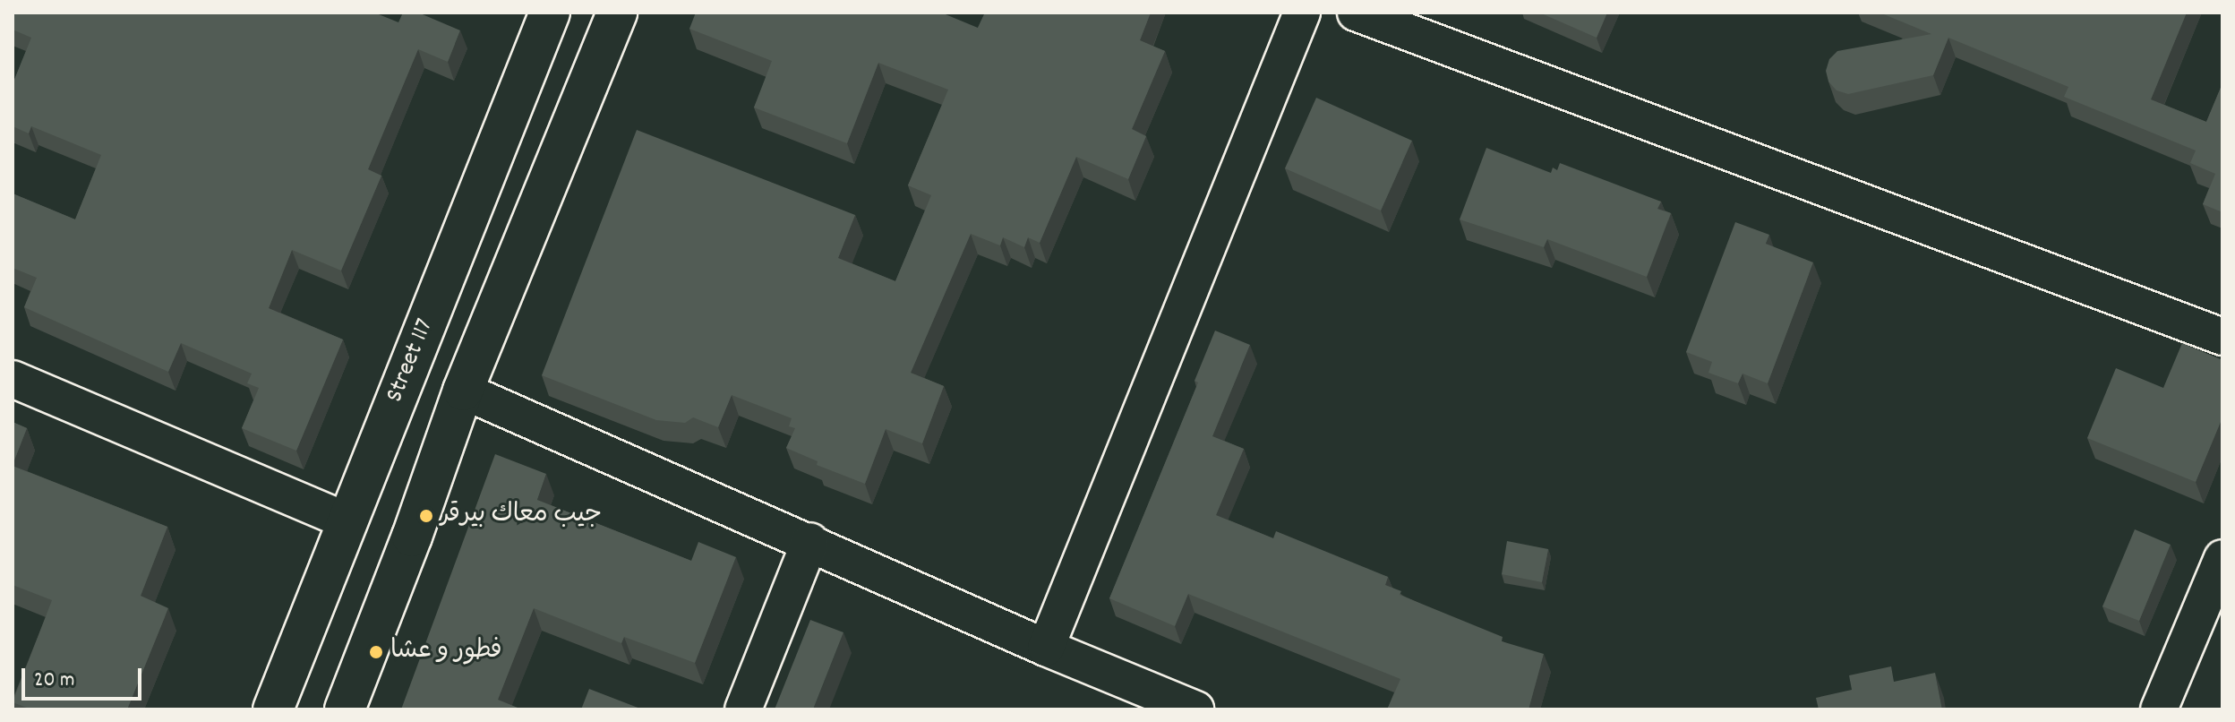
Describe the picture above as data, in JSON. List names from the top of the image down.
{
  "streets": {
    "street": ["Street 117"]
  },
  "places": ["جيب معاك بيرقر", "فطور و عشا"],
  "scale_bar": "20 m"
}
